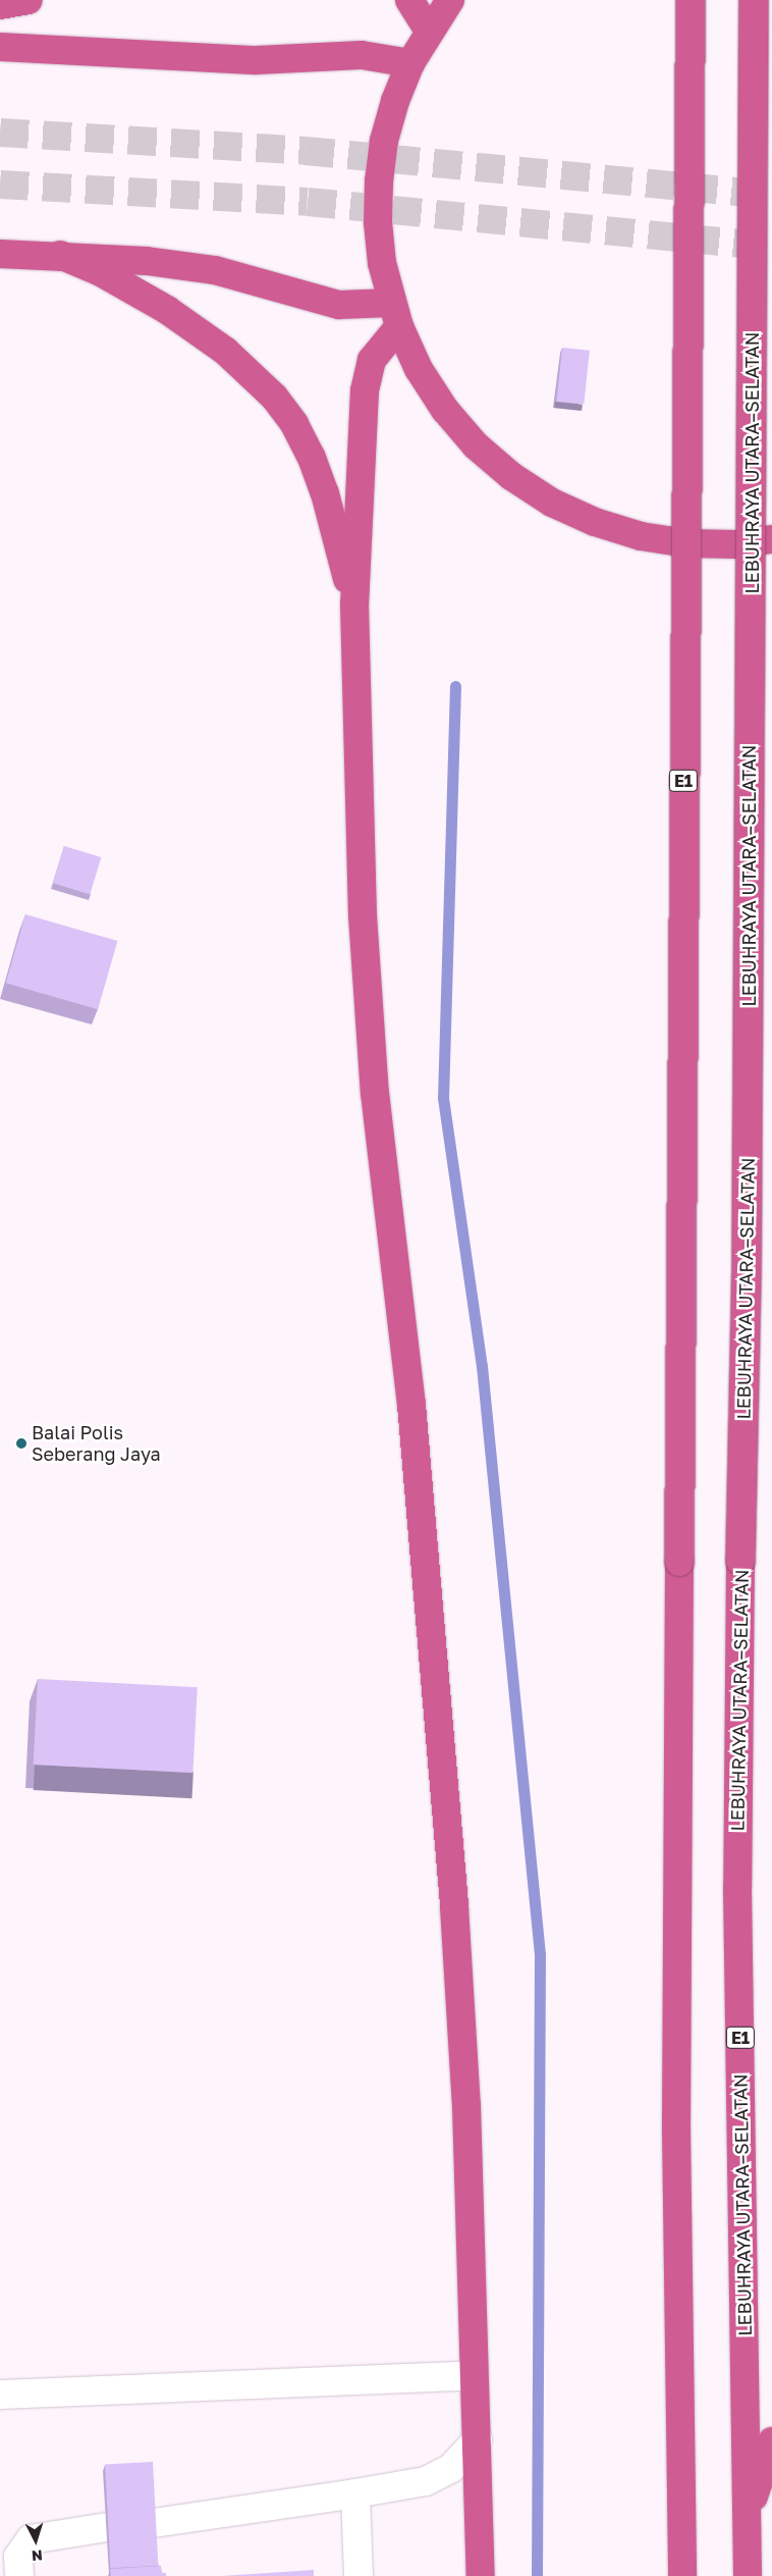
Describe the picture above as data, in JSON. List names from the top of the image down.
{
  "streets": {
    "highway": ["LEBUHRAYA UTARA–SELATAN", "E1"]
  },
  "places": ["Balai Polis Seberang Jaya"],
  "north": "bottom"
}
